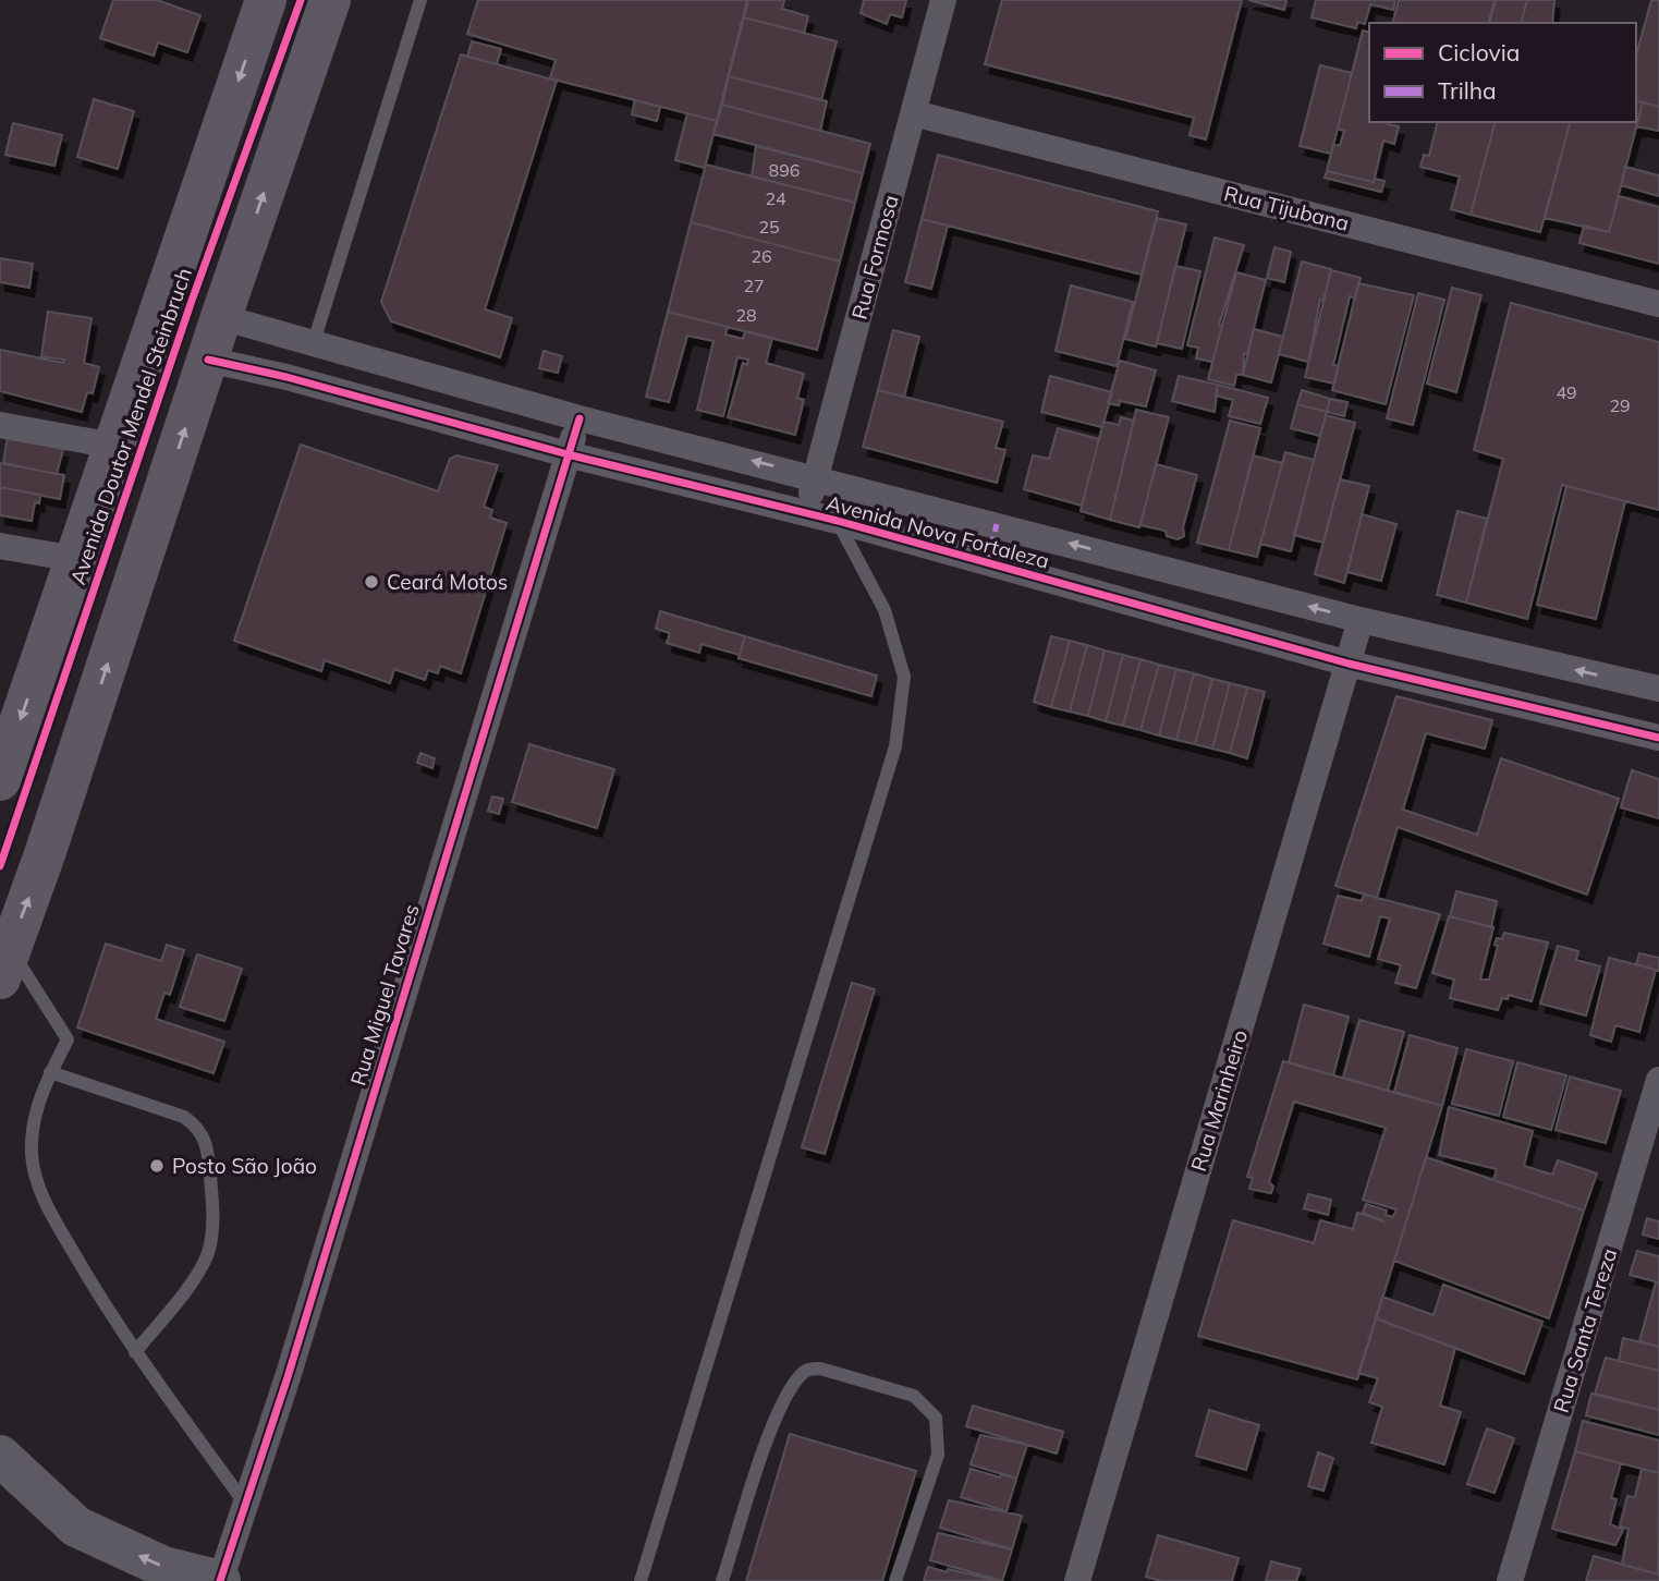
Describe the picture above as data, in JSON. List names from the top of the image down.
{
  "streets": {
    "highway": ["Avenida Doutor Mendel Steinbruch"],
    "street": [
      "Rua Tijubana",
      "Rua Formosa",
      "Avenida Nova Fortaleza",
      "Rua Miguel Tavares",
      "Rua Marinheiro",
      "Rua Santa Tereza"
    ]
  },
  "crossings": [
    ["Rua Tijubana", "Rua Formosa"],
    ["Rua Formosa", "Avenida Nova Fortaleza"],
    ["Avenida Nova Fortaleza", "Rua Miguel Tavares"],
    ["Avenida Nova Fortaleza", "Rua Marinheiro"]
  ],
  "places": ["Ceará Motos", "Posto São João"],
  "house_numbers": [
    "896",
    "24",
    "25",
    "26",
    "27",
    "28",
    "49",
    "29"
  ],
  "legend": ["Ciclovia", "Trilha"]
}
